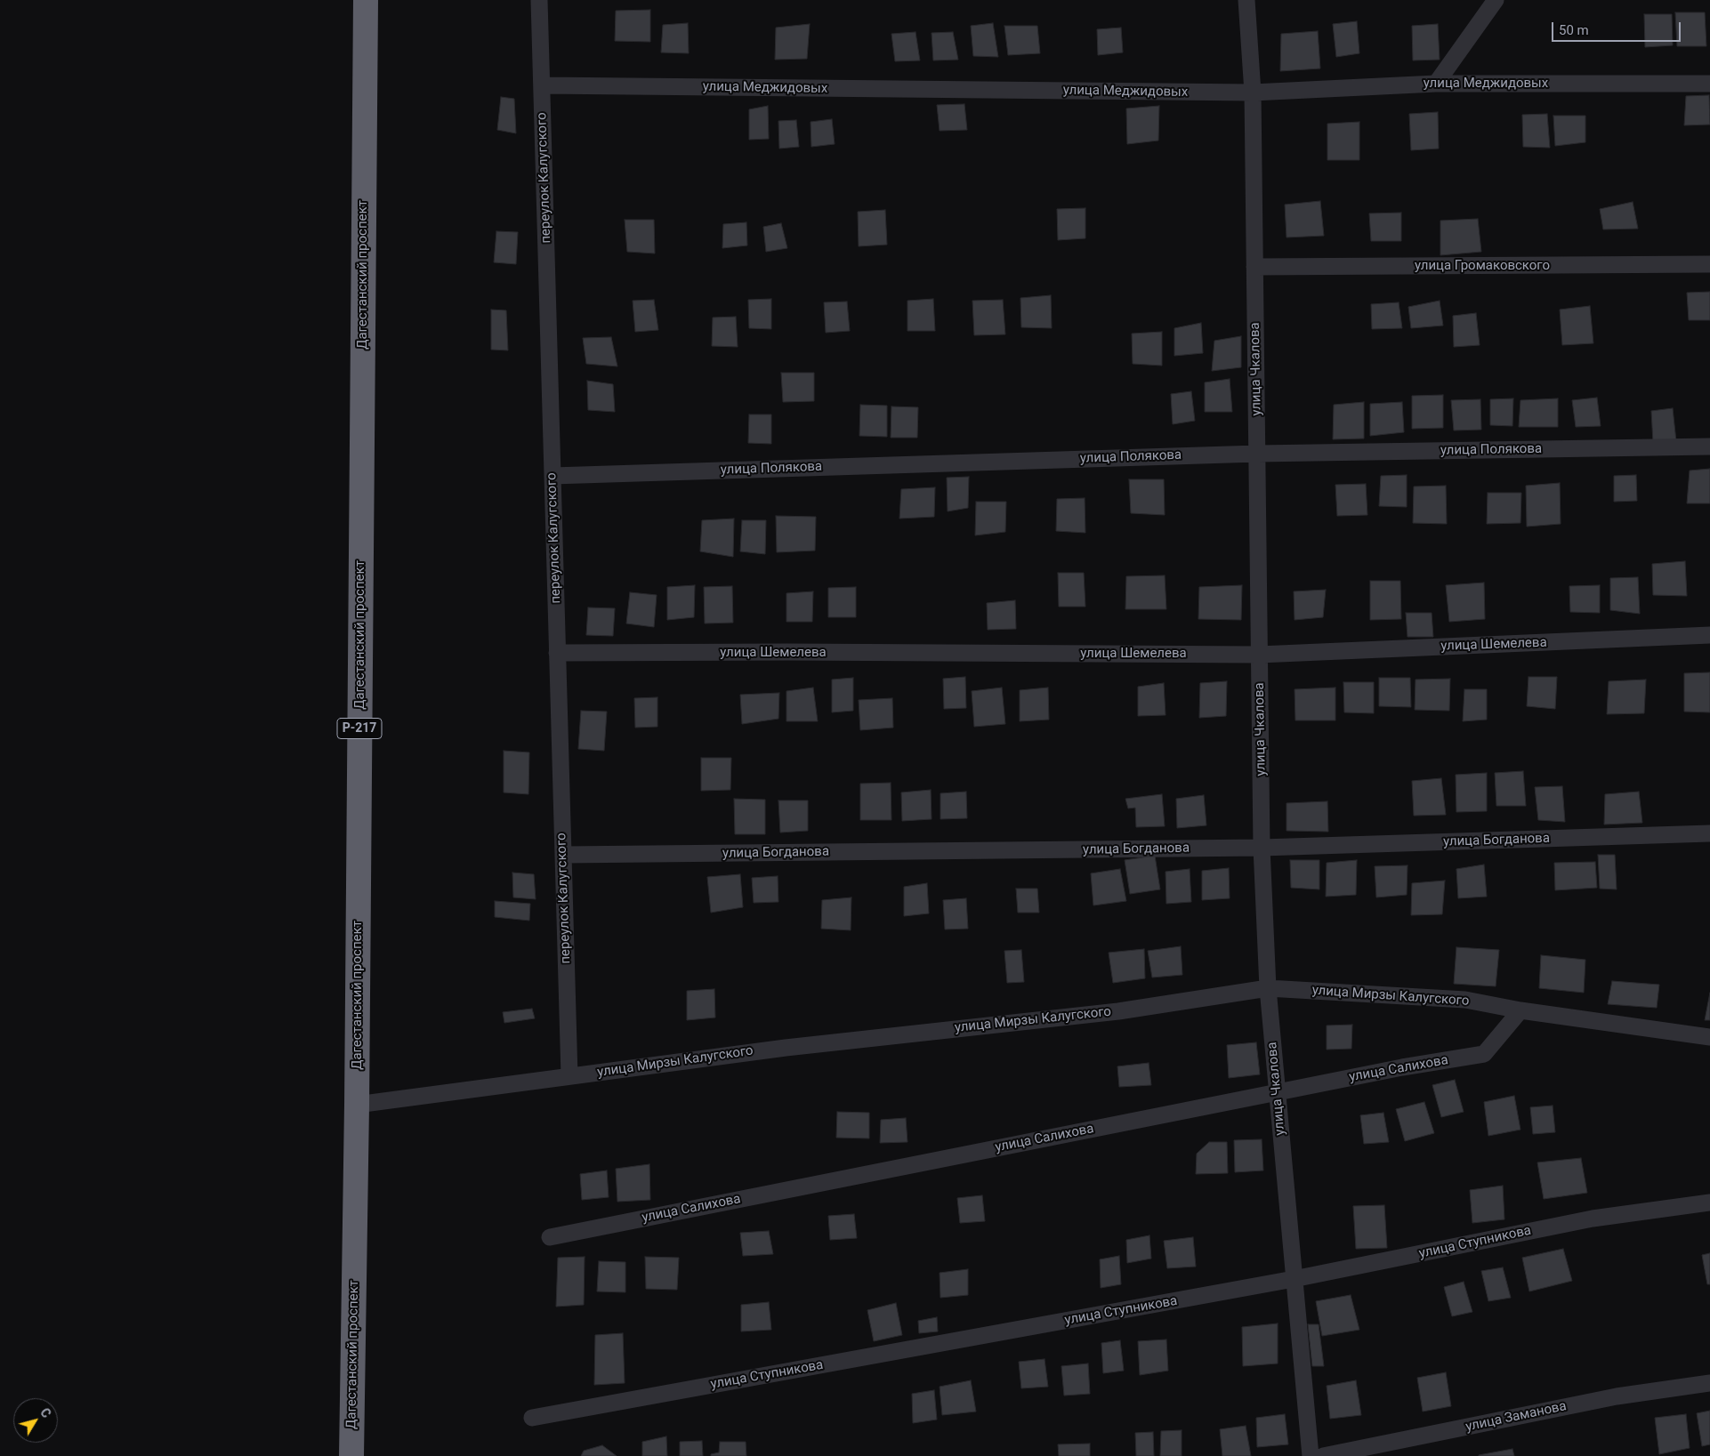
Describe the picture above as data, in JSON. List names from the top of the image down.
{
  "streets": {
    "highway": ["Дагестанский проспект", "Р-217"],
    "street": [
      "улица Меджидовых",
      "переулок Калугского",
      "улица Громаковского",
      "улица Чкалова",
      "улица Полякова",
      "улица Шемелева",
      "улица Богданова",
      "улица Мирзы Калугского",
      "улица Салихова",
      "улица Ступникова",
      "улица Заманова"
    ]
  },
  "crossings": [
    ["улица Меджидовых", "переулок Калугского"],
    ["улица Меджидовых", "улица Чкалова"],
    ["переулок Калугского", "улица Полякова"],
    ["переулок Калугского", "улица Шемелева"],
    ["переулок Калугского", "улица Богданова"],
    ["переулок Калугского", "улица Мирзы Калугского"],
    ["улица Громаковского", "улица Чкалова"],
    ["Дагестанский проспект", "улица Мирзы Калугского"],
    ["улица Чкалова", "улица Полякова"],
    ["улица Чкалова", "улица Шемелева"],
    ["улица Чкалова", "улица Богданова"],
    ["улица Чкалова", "улица Мирзы Калугского"],
    ["улица Чкалова", "улица Салихова"],
    ["улица Чкалова", "улица Ступникова"],
    ["улица Мирзы Калугского", "улица Салихова"]
  ],
  "scale_bar": "50 m",
  "north": "top right"
}
